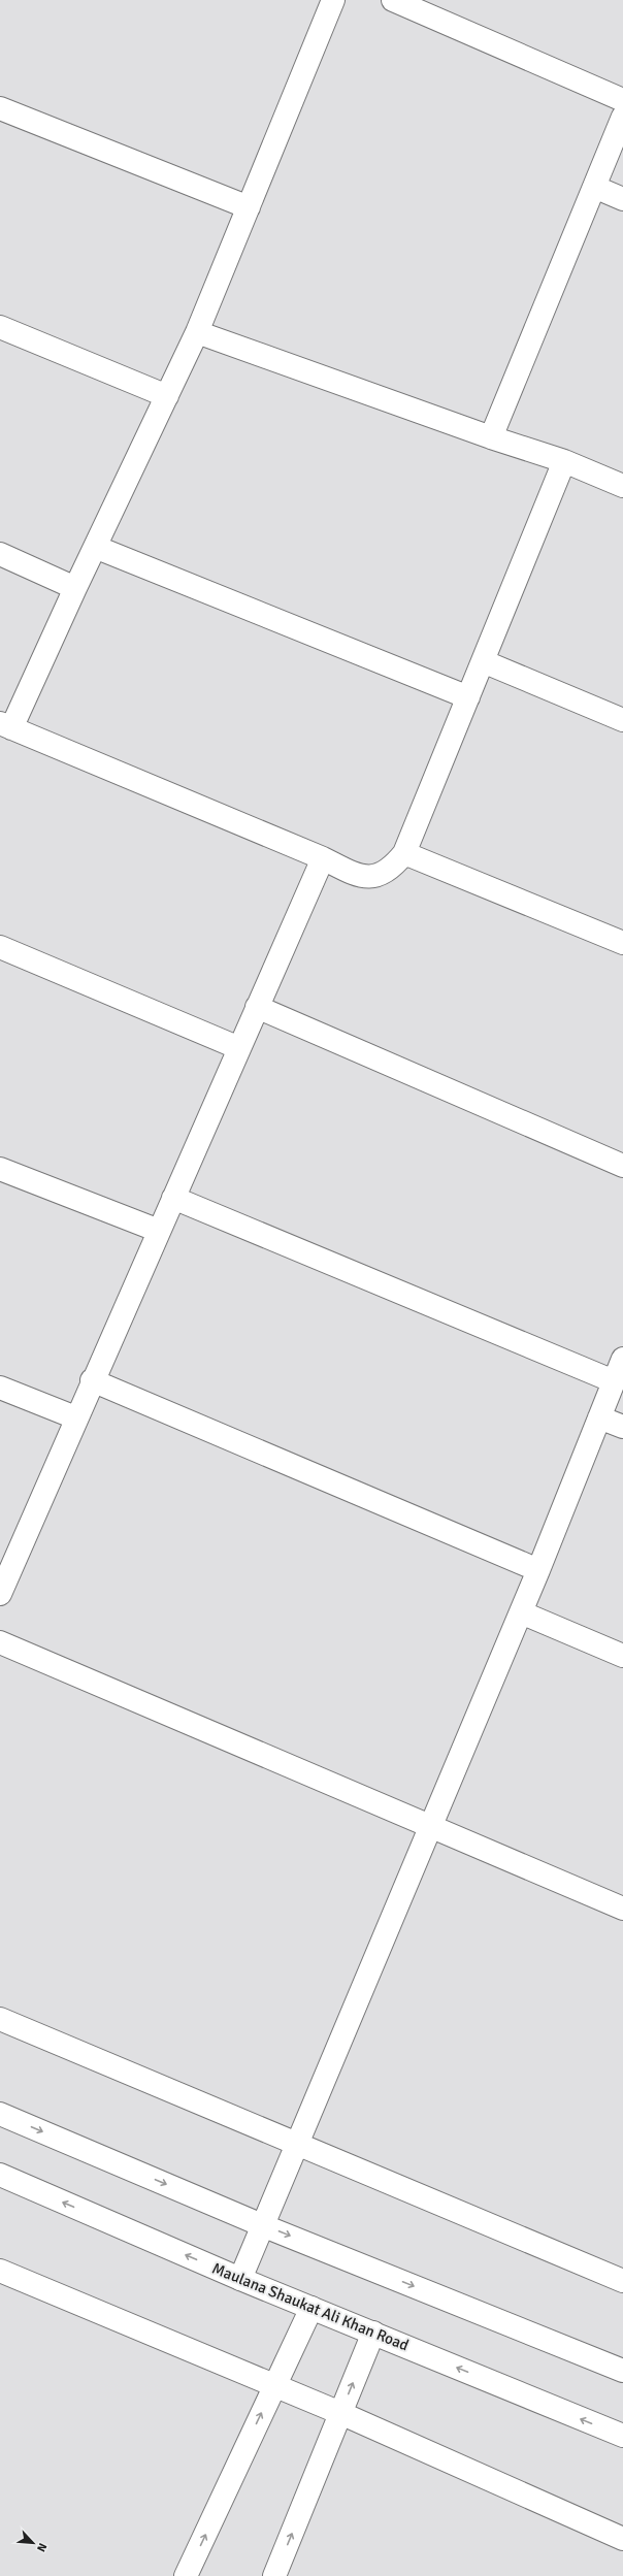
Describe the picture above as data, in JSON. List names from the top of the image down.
{
  "streets": {
    "street": ["Maulana Shaukat Ali Khan Road"]
  },
  "north": "bottom right"
}
